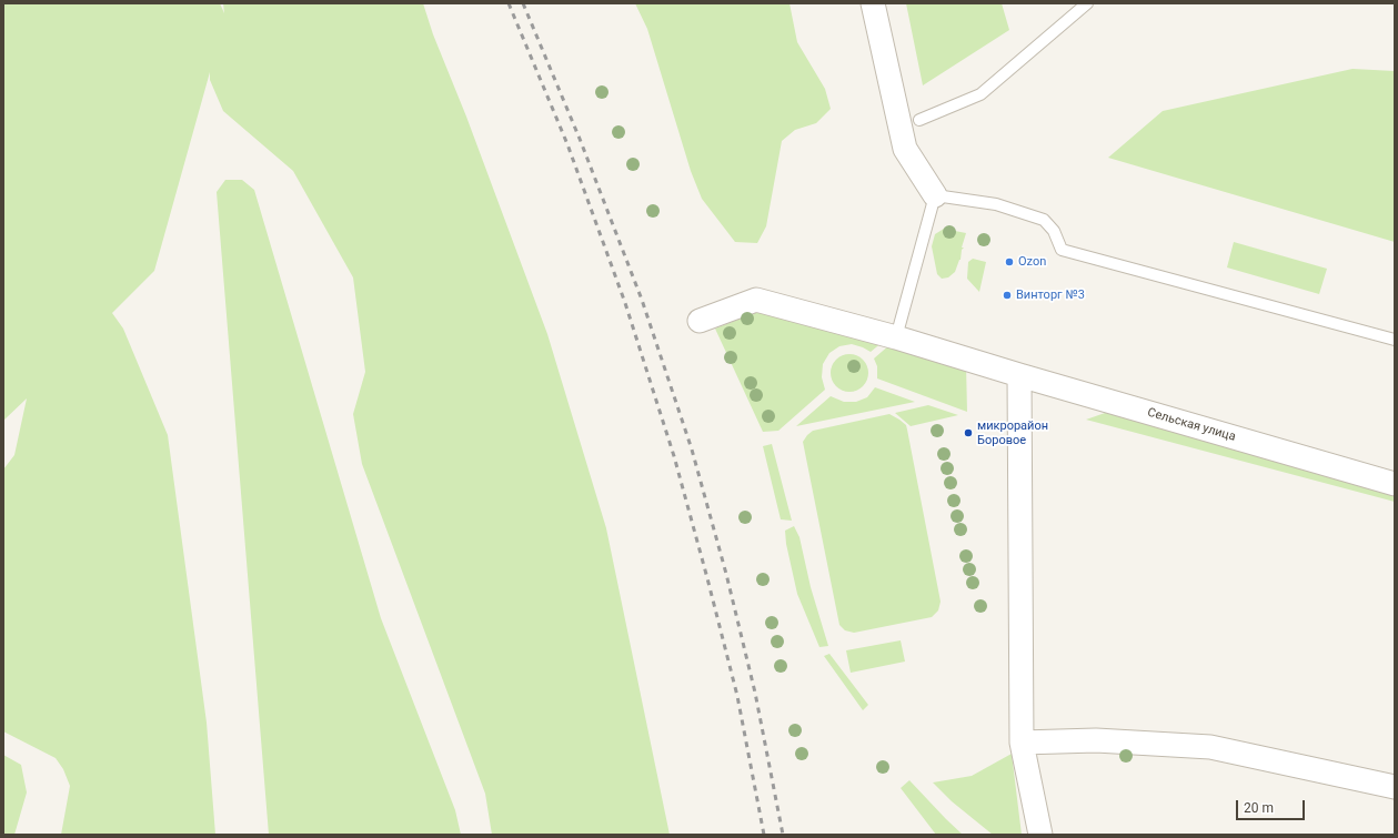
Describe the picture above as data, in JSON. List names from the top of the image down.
{
  "streets": {
    "street": ["Сельская улица"]
  },
  "places": ["Ozon", "Винторг №3", "микрорайон Боровое"],
  "scale_bar": "20 m"
}
